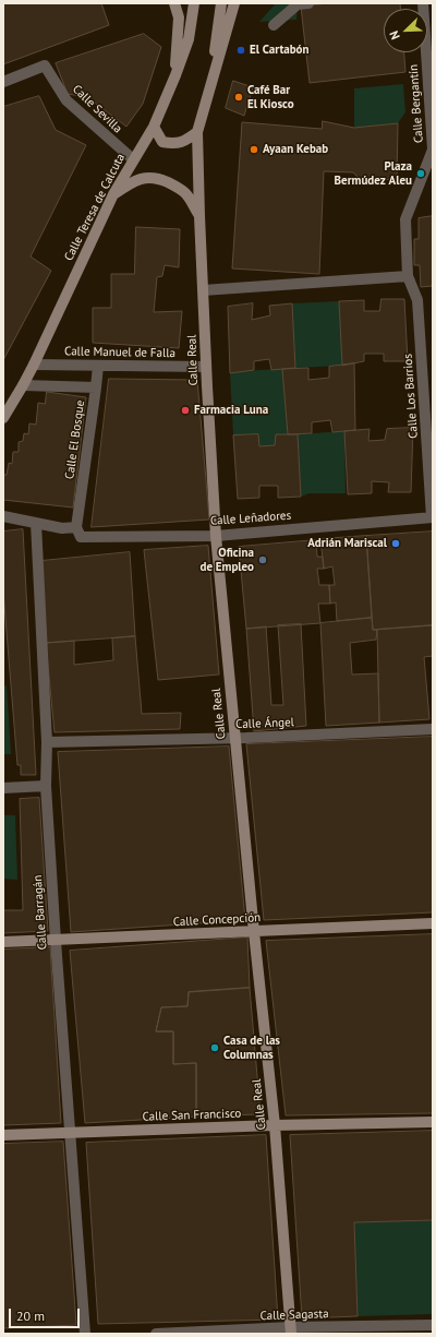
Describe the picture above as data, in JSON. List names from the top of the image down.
{
  "streets": {
    "street": [
      "Calle Bergantín",
      "Calle Sevilla",
      "Calle Teresa de Calcuta",
      "Calle Manuel de Falla",
      "Calle Real",
      "Calle Los Barrios",
      "Calle El Bosque",
      "Calle Leñadores",
      "Calle Ángel",
      "Calle Barragán",
      "Calle Concepción",
      "Calle San Francisco",
      "Calle Sagasta"
    ]
  },
  "crossings": [
    ["Calle Bergantín", "Calle Los Barrios"],
    ["Calle Sevilla", "Calle Teresa de Calcuta"],
    ["Calle Teresa de Calcuta", "Calle Manuel de Falla"],
    ["Calle Teresa de Calcuta", "Calle El Bosque"],
    ["Calle Manuel de Falla", "Calle Real"],
    ["Calle Real", "Calle Leñadores"],
    ["Calle Real", "Calle Ángel"],
    ["Calle Real", "Calle Concepción"],
    ["Calle Real", "Calle San Francisco"],
    ["Calle Real", "Calle Sagasta"],
    ["Calle Los Barrios", "Calle Leñadores"],
    ["Calle El Bosque", "Calle Leñadores"],
    ["Calle Ángel", "Calle Barragán"],
    ["Calle Barragán", "Calle Concepción"],
    ["Calle Barragán", "Calle San Francisco"]
  ],
  "places": [
    "El Cartabón",
    "Café Bar El Kiosco",
    "Ayaan Kebab",
    "Plaza Bermúdez Aleu",
    "Farmacia Luna",
    "Adrián Mariscal",
    "Oficina de Empleo",
    "Casa de las Columnas"
  ],
  "scale_bar": "20 m",
  "north": "bottom left"
}
